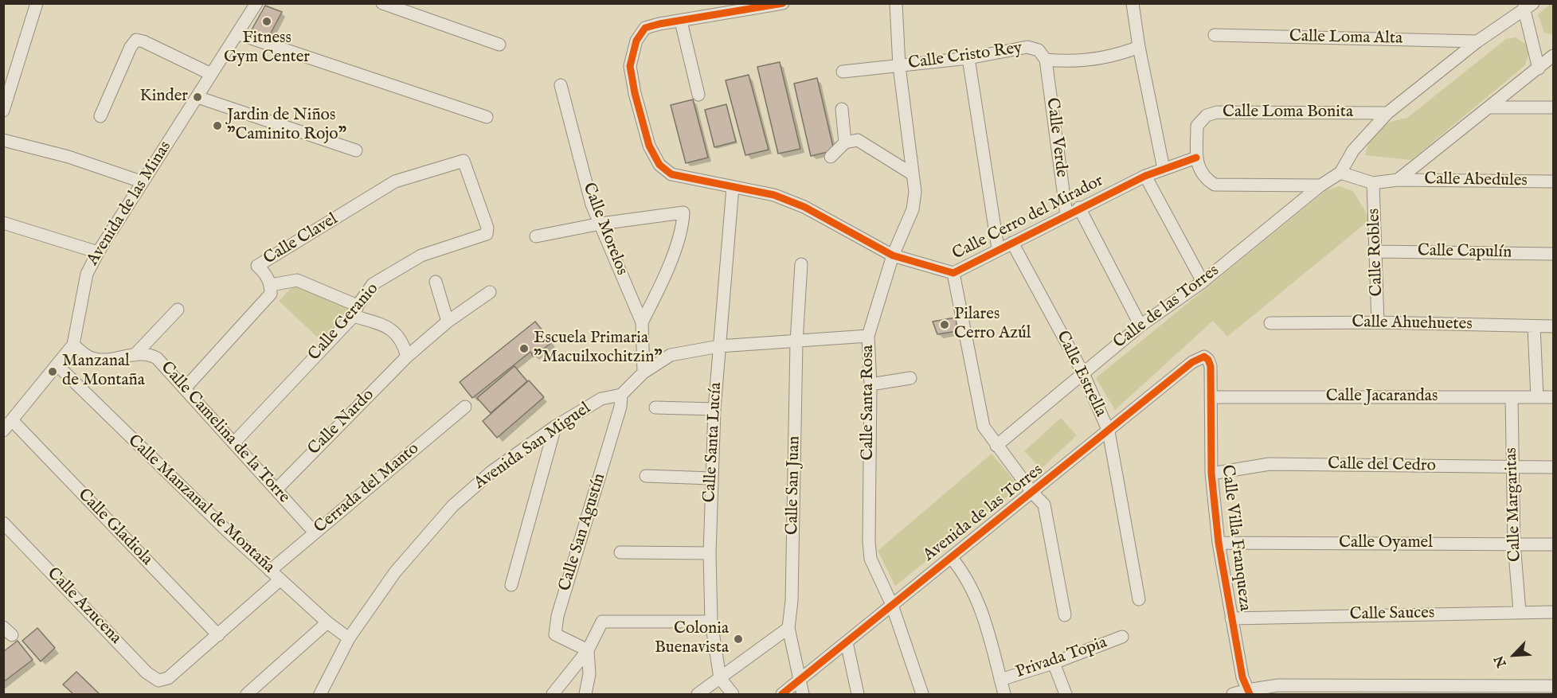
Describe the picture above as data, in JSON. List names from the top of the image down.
{
  "streets": {
    "street": [
      "Calle Loma Alta",
      "Calle Cristo Rey",
      "Calle Loma Bonita",
      "Calle Verde",
      "Calle Abedules",
      "Avenida de las Minas",
      "Calle Cerro del Mirador",
      "Calle Morelos",
      "Calle Clavel",
      "Calle Robles",
      "Calle Capulín",
      "Calle de las Torres",
      "Calle Geranio",
      "Calle Ahuehuetes",
      "Calle Estrella",
      "Calle Jacarandas",
      "Calle Santa Rosa",
      "Calle Nardo",
      "Calle Camelina de la Torre",
      "Calle Santa Lucía",
      "Avenida San Miguel",
      "Calle del Cedro",
      "Calle San Juan",
      "Cerrada del Manto",
      "Calle Manzanal de Montaña",
      "Calle Margaritas",
      "Avenida de las Torres",
      "Calle Gladiola",
      "Calle San Agustín",
      "Calle Villa Franqueza",
      "Calle Oyamel",
      "Calle Azucena",
      "Calle Sauces",
      "Privada Topia"
    ]
  },
  "crossings": [
    ["Calle Loma Alta", "Calle de las Torres"],
    ["Calle Cristo Rey", "Calle Verde"],
    ["Calle Cristo Rey", "Calle Santa Rosa"],
    ["Calle Loma Bonita", "Calle Cerro del Mirador"],
    ["Calle Loma Bonita", "Calle de las Torres"],
    ["Calle Verde", "Calle Cerro del Mirador"],
    ["Avenida de las Minas", "Calle Camelina de la Torre"],
    ["Avenida de las Minas", "Calle Manzanal de Montaña"],
    ["Avenida de las Minas", "Calle Gladiola"],
    ["Calle Cerro del Mirador", "Calle Estrella"],
    ["Calle Cerro del Mirador", "Calle Santa Rosa"],
    ["Calle Cerro del Mirador", "Calle Santa Lucía"],
    ["Calle Clavel", "Calle Geranio"],
    ["Calle Clavel", "Calle Camelina de la Torre"],
    ["Calle Robles", "Calle Capulín"],
    ["Calle Robles", "Calle Ahuehuetes"],
    ["Calle de las Torres", "Calle Estrella"],
    ["Calle Geranio", "Calle Camelina de la Torre"],
    ["Calle Estrella", "Avenida de las Torres"],
    ["Calle Jacarandas", "Calle Margaritas"],
    ["Calle Jacarandas", "Calle Villa Franqueza"],
    ["Calle Santa Rosa", "Avenida de las Torres"],
    ["Calle Nardo", "Calle Camelina de la Torre"],
    ["Calle Camelina de la Torre", "Cerrada del Manto"],
    ["Avenida San Miguel", "Calle Manzanal de Montaña"],
    ["Avenida San Miguel", "Calle San Agustín"],
    ["Calle del Cedro", "Calle Margaritas"],
    ["Calle del Cedro", "Calle Villa Franqueza"],
    ["Cerrada del Manto", "Calle Manzanal de Montaña"],
    ["Calle Margaritas", "Calle Oyamel"],
    ["Calle Margaritas", "Calle Sauces"],
    ["Avenida de las Torres", "Calle Villa Franqueza"],
    ["Calle Gladiola", "Calle Azucena"],
    ["Calle Villa Franqueza", "Calle Oyamel"],
    ["Calle Villa Franqueza", "Calle Sauces"]
  ],
  "places": [
    "Fitness Gym Center",
    "Kinder",
    "Jardin de Niños \"Caminito Rojo\"",
    "Pilares Cerro Azúl",
    "Escuela Primaria \"Macuilxochitzin\"",
    "Manzanal de Montaña",
    "Colonia Buenavista"
  ],
  "north": "bottom left"
}
